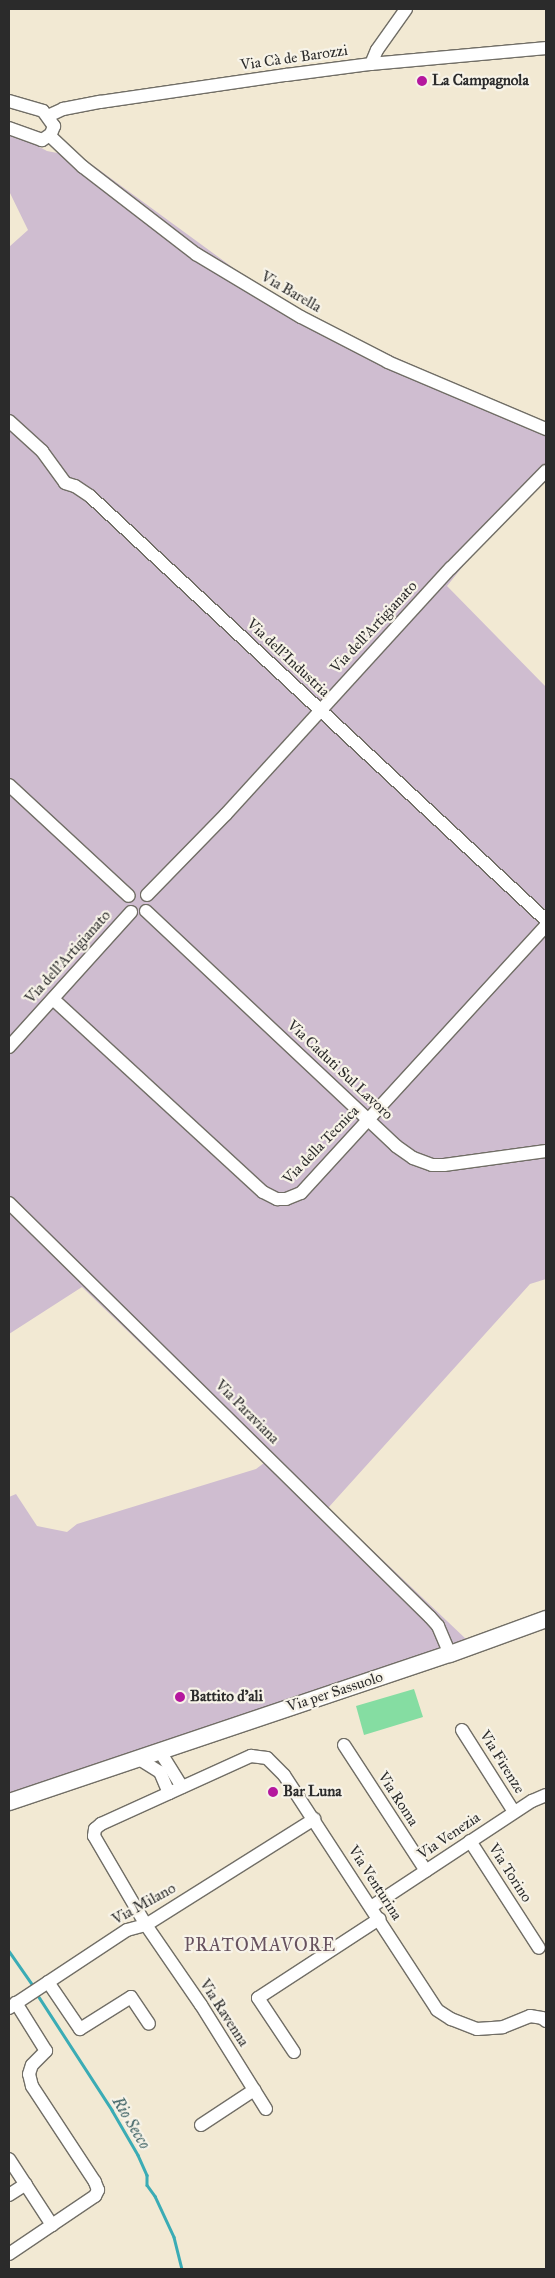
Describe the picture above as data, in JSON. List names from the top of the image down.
{
  "streets": {
    "main road": ["Via per Sassuolo"],
    "street": [
      "Via Cà de Barozzi",
      "Via Barella",
      "Via dell'Artigianato",
      "Via dell’Industria",
      "Via Caduti Sul Lavoro",
      "Via della Tecnica",
      "Via Paraviana",
      "Via Firenze",
      "Via Roma",
      "Via Venezia",
      "Via Torino",
      "Via Venturina",
      "Via Milano",
      "Via Ravenna"
    ]
  },
  "crossings": [
    ["Via dell'Artigianato", "Via dell’Industria"],
    ["Via dell'Artigianato", "Via Caduti Sul Lavoro"],
    ["Via dell'Artigianato", "Via della Tecnica"],
    ["Via Caduti Sul Lavoro", "Via della Tecnica"],
    ["Via Paraviana", "Via per Sassuolo"],
    ["Via Firenze", "Via Venezia"],
    ["Via Roma", "Via Venezia"],
    ["Via Venezia", "Via Torino"],
    ["Via Venezia", "Via Venturina"],
    ["Via Venturina", "Via Milano"],
    ["Via Venturina", "Via Ravenna"],
    ["Via Milano", "Via Ravenna"]
  ],
  "districts": ["PRATOMAVORE"],
  "water": ["Rio Secco"],
  "places": ["La Campagnola", "Battito d'ali", "Bar Luna"]
}
